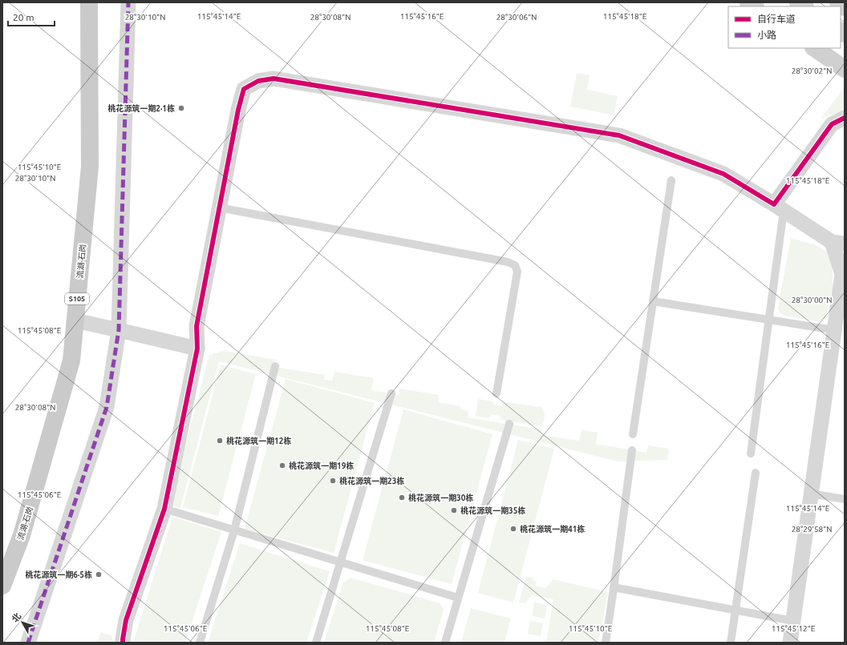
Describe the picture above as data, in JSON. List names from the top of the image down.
{
  "streets": {
    "main road": ["流湖-石岗", "S105"]
  },
  "places": [
    "桃花源筑一期2·1栋",
    "桃花源筑一期12栋",
    "桃花源筑一期19栋",
    "桃花源筑一期23栋",
    "桃花源筑一期30栋",
    "桃花源筑一期35栋",
    "桃花源筑一期41栋",
    "桃花源筑一期6·5栋"
  ],
  "legend": ["自行车道", "小路"],
  "scale_bar": "20 m",
  "north": "top left",
  "coordinates": [
    "115°45'14\"E",
    "115°45'16\"E",
    "115°45'18\"E",
    "28°30'10\"N",
    "28°30'08\"N",
    "28°30'06\"N",
    "28°30'02\"N",
    "115°45'10\"E",
    "28°30'00\"N",
    "115°45'08\"E",
    "115°45'06\"E",
    "28°29'58\"N",
    "115°45'12\"E"
  ]
}
